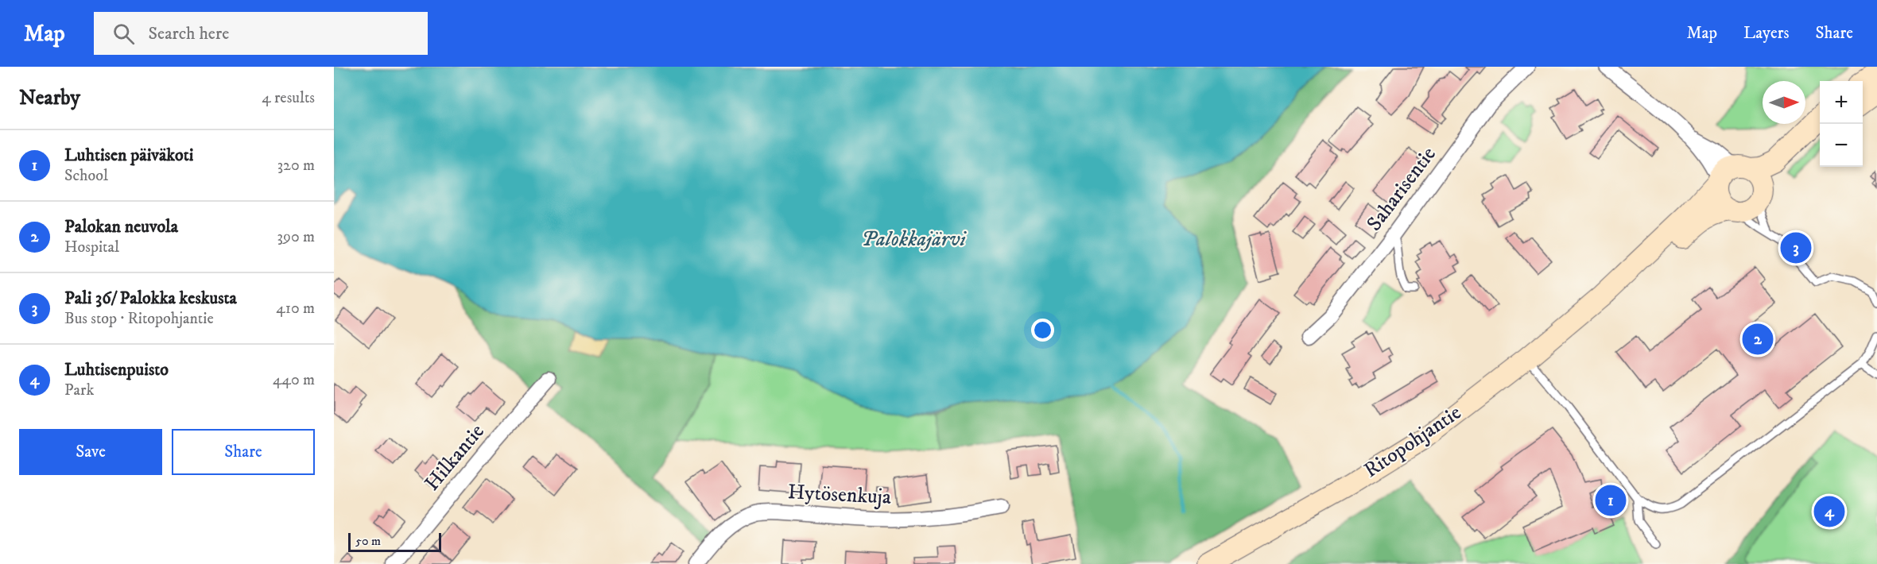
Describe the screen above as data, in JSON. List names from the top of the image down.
{
  "streets": {
    "main road": ["Ritopohjantie"],
    "street": ["Saharisentie", "Hilkantie", "Hytösenkuja"]
  },
  "water": ["Palokkajärvi"],
  "scale_bar": "50 m",
  "north": "right",
  "page": {
    "header": "Map",
    "search": "Search here",
    "nav": ["Map", "Layers", "Share"],
    "heading": ["Nearby", "4 results"],
    "map_buttons": ["+", "−"],
    "list": [
      {
        "mark": "1",
        "name": "Luhtisen päiväkoti",
        "note": "School",
        "value": "320 m"
      },
      {
        "mark": "2",
        "name": "Palokan neuvola",
        "note": "Hospital",
        "value": "390 m"
      },
      {
        "mark": "3",
        "name": "Pali 36/ Palokka keskusta",
        "note": "Bus stop · Ritopohjantie",
        "value": "410 m"
      },
      {
        "mark": "4",
        "name": "Luhtisenpuisto",
        "note": "Park",
        "value": "440 m"
      }
    ],
    "pins": [
      "3",
      "2",
      "1",
      "4"
    ],
    "buttons": ["Save", "Share"],
    "scale": "50 m"
  }
}
